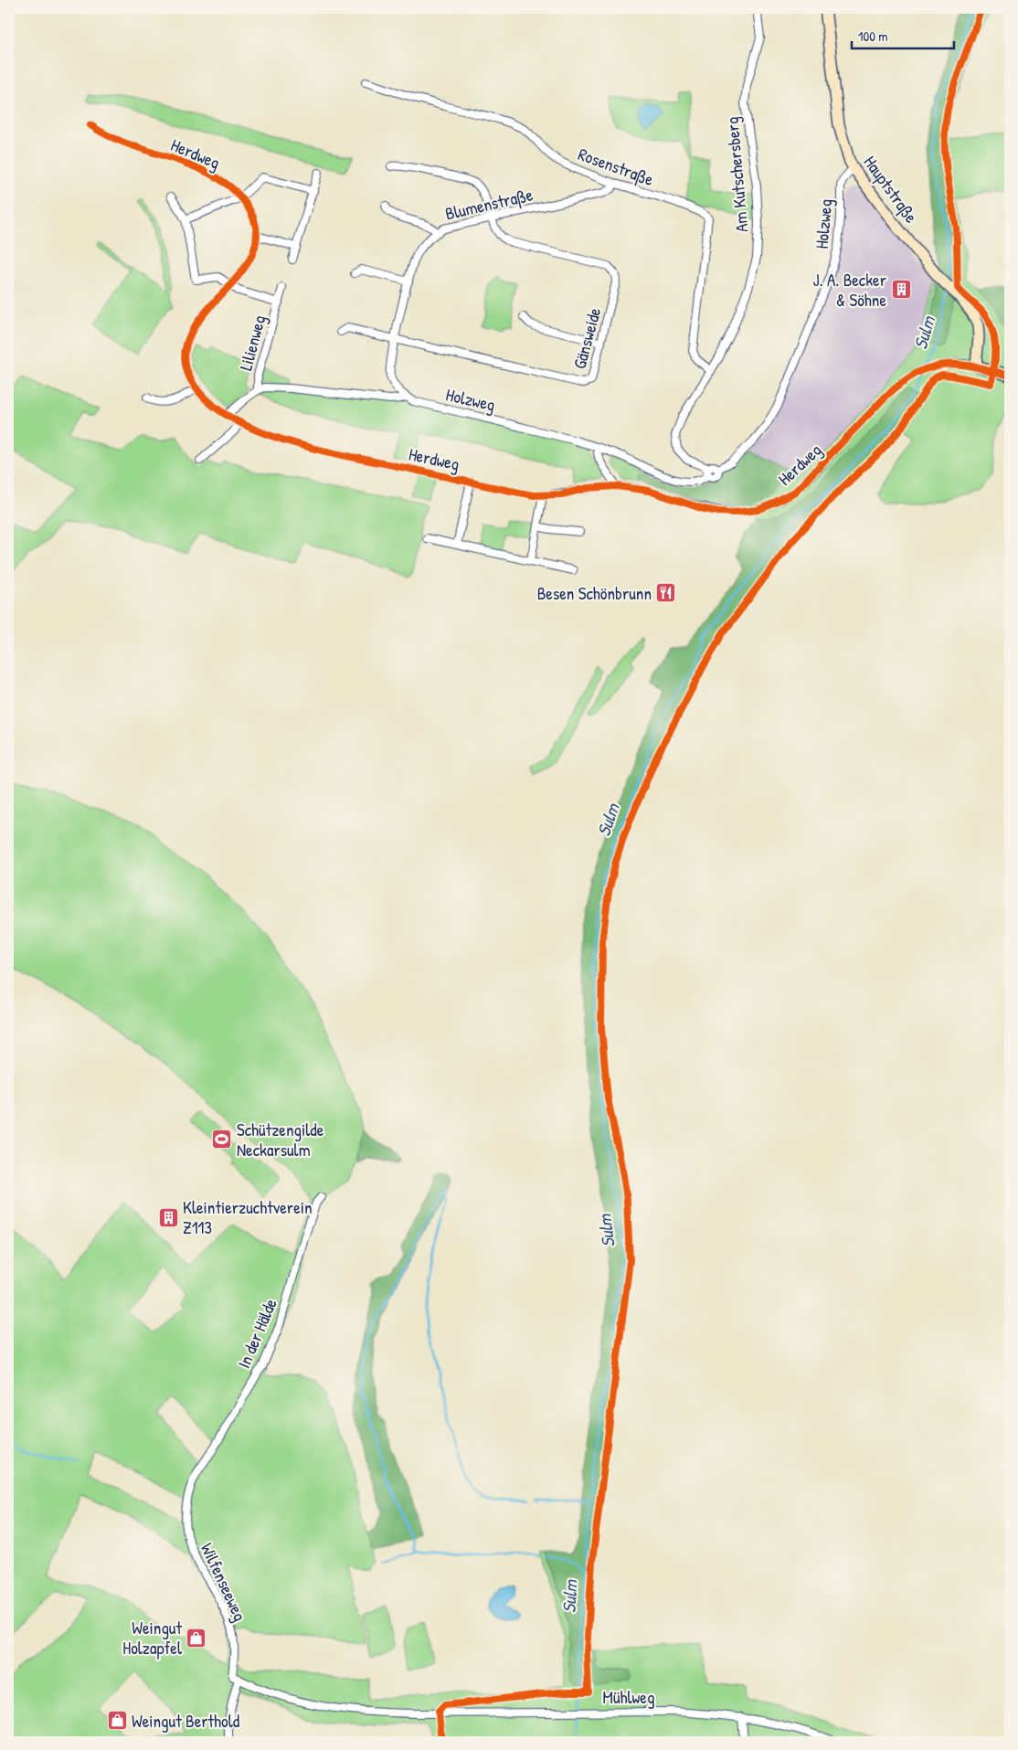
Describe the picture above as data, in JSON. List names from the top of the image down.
{
  "streets": {
    "street": [
      "Herdweg",
      "Rosenstraße",
      "Am Kutschersberg",
      "Hauptstraße",
      "Blumenstraße",
      "Holzweg",
      "Gänsweide",
      "Lilienweg",
      "In der Hälde",
      "Wilfenseeweg",
      "Mühlweg"
    ]
  },
  "crossings": [
    ["Herdweg", "Hauptstraße"],
    ["Herdweg", "Lilienweg"],
    ["Rosenstraße", "Am Kutschersberg"],
    ["Rosenstraße", "Blumenstraße"],
    ["Am Kutschersberg", "Holzweg"],
    ["Hauptstraße", "Holzweg"],
    ["Blumenstraße", "Holzweg"],
    ["Blumenstraße", "Gänsweide"],
    ["Holzweg", "Lilienweg"],
    ["In der Hälde", "Wilfenseeweg"],
    ["Wilfenseeweg", "Mühlweg"]
  ],
  "water": ["Sulm"],
  "places": {
    "building": ["J. A. Becker & Söhne", "Kleintierzuchtverein Z113"],
    "restaurant": ["Besen Schönbrunn"],
    "sports": ["Schützengilde Neckarsulm"],
    "shop": ["Weingut Holzapfel", "Weingut Berthold"]
  },
  "scale_bar": "100 m"
}
